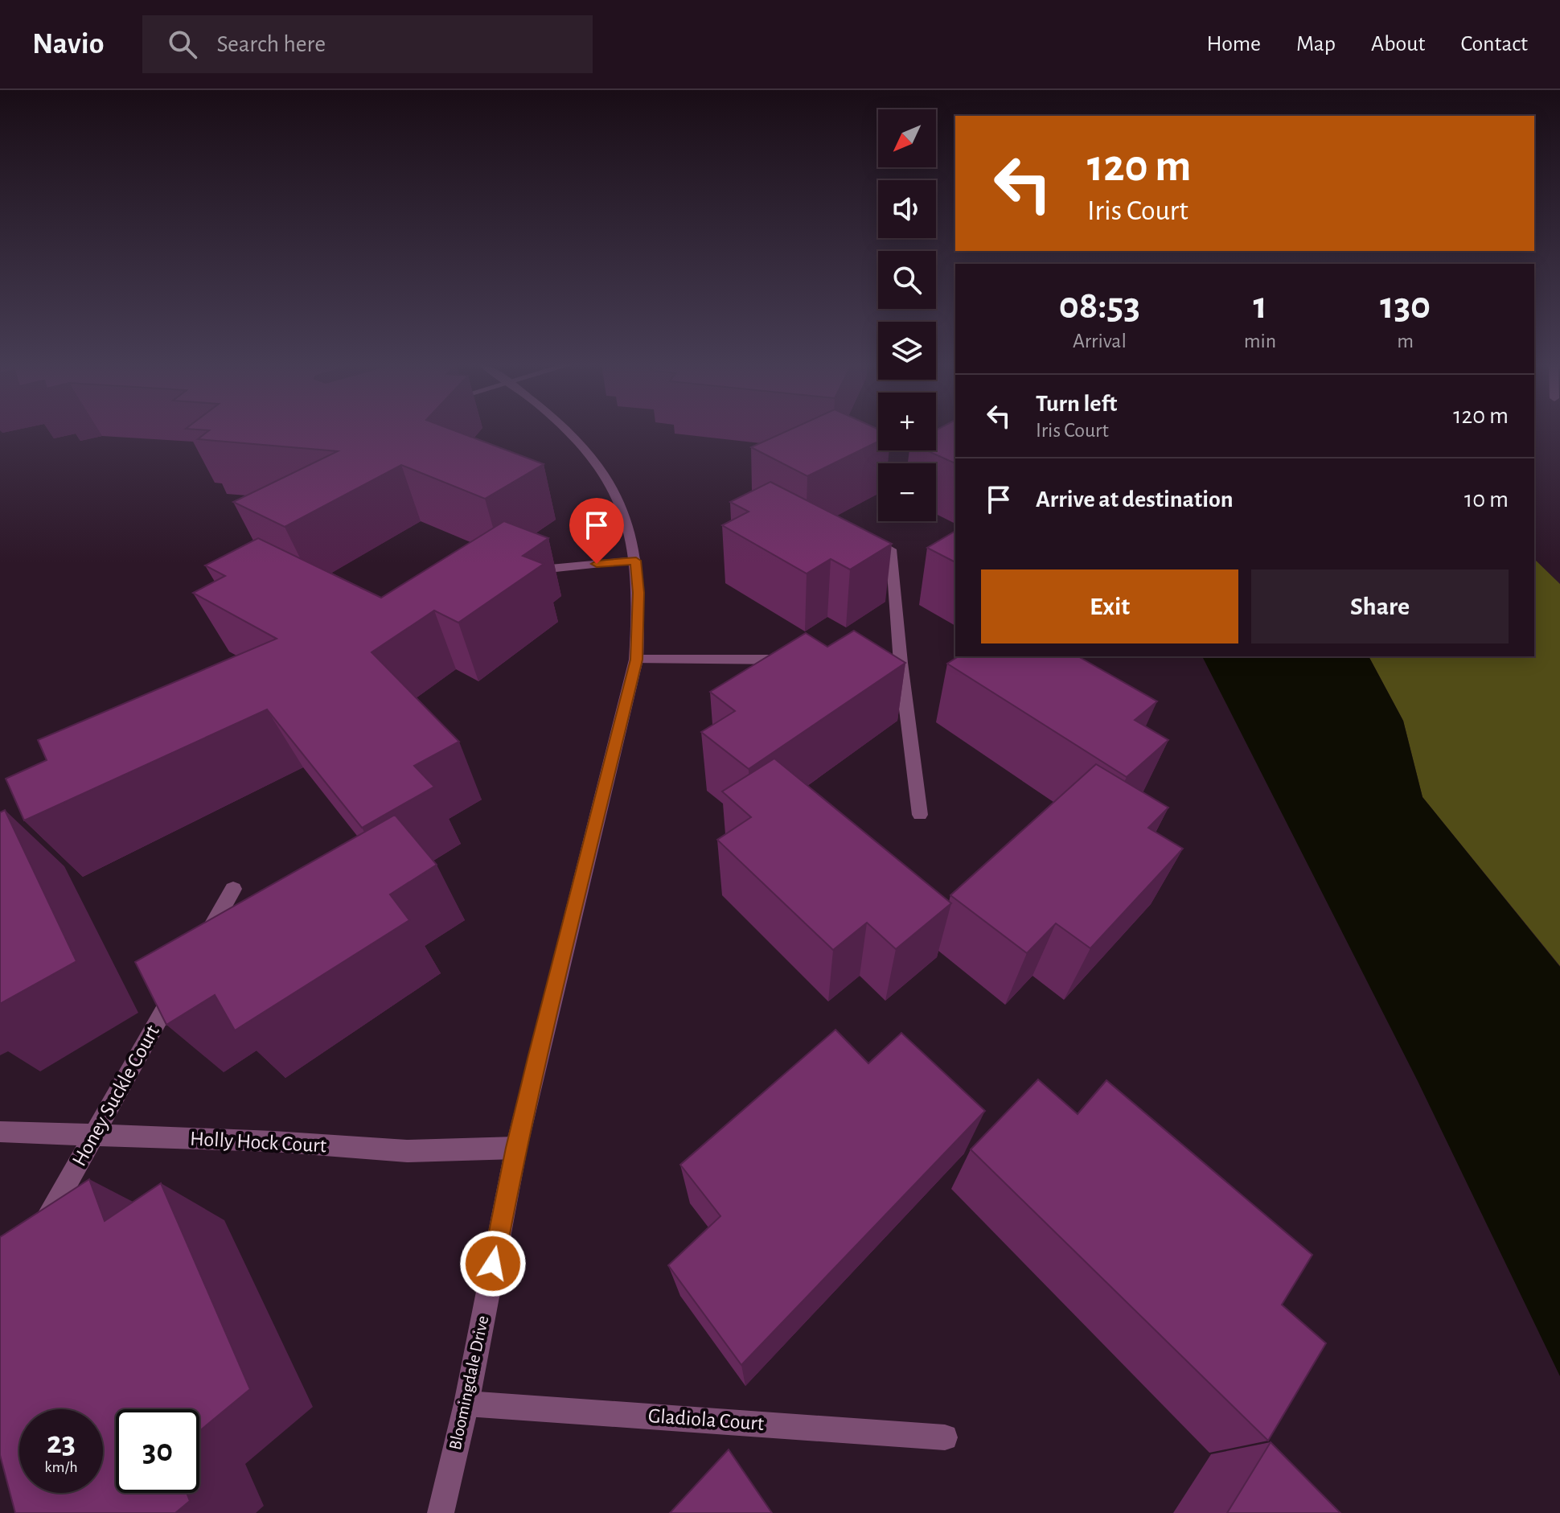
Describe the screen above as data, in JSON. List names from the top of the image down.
{
  "streets": {
    "street": [
      "Honey Suckle Court",
      "Holly Hock Court",
      "Bloomingdale Drive",
      "Gladiola Court"
    ]
  },
  "crossings": [
    ["Honey Suckle Court", "Holly Hock Court"],
    ["Holly Hock Court", "Bloomingdale Drive"],
    ["Bloomingdale Drive", "Gladiola Court"]
  ],
  "north": "bottom left",
  "page": {
    "header": "Navio",
    "search": "Search here",
    "nav": [
      "Home",
      "Map",
      "About",
      "Contact"
    ],
    "map_buttons": ["+", "−"],
    "turn": ["120 m", "Iris Court"],
    "eta": [
      "08:53",
      "Arrival",
      "1",
      "min",
      "130",
      "m"
    ],
    "list": [
      {
        "name": "Turn left",
        "note": "Iris Court",
        "value": "120 m"
      },
      {
        "name": "Arrive at destination",
        "value": "10 m"
      }
    ],
    "buttons": ["Exit", "Share"],
    "speed": "23 km/h",
    "limit": "30"
  }
}
